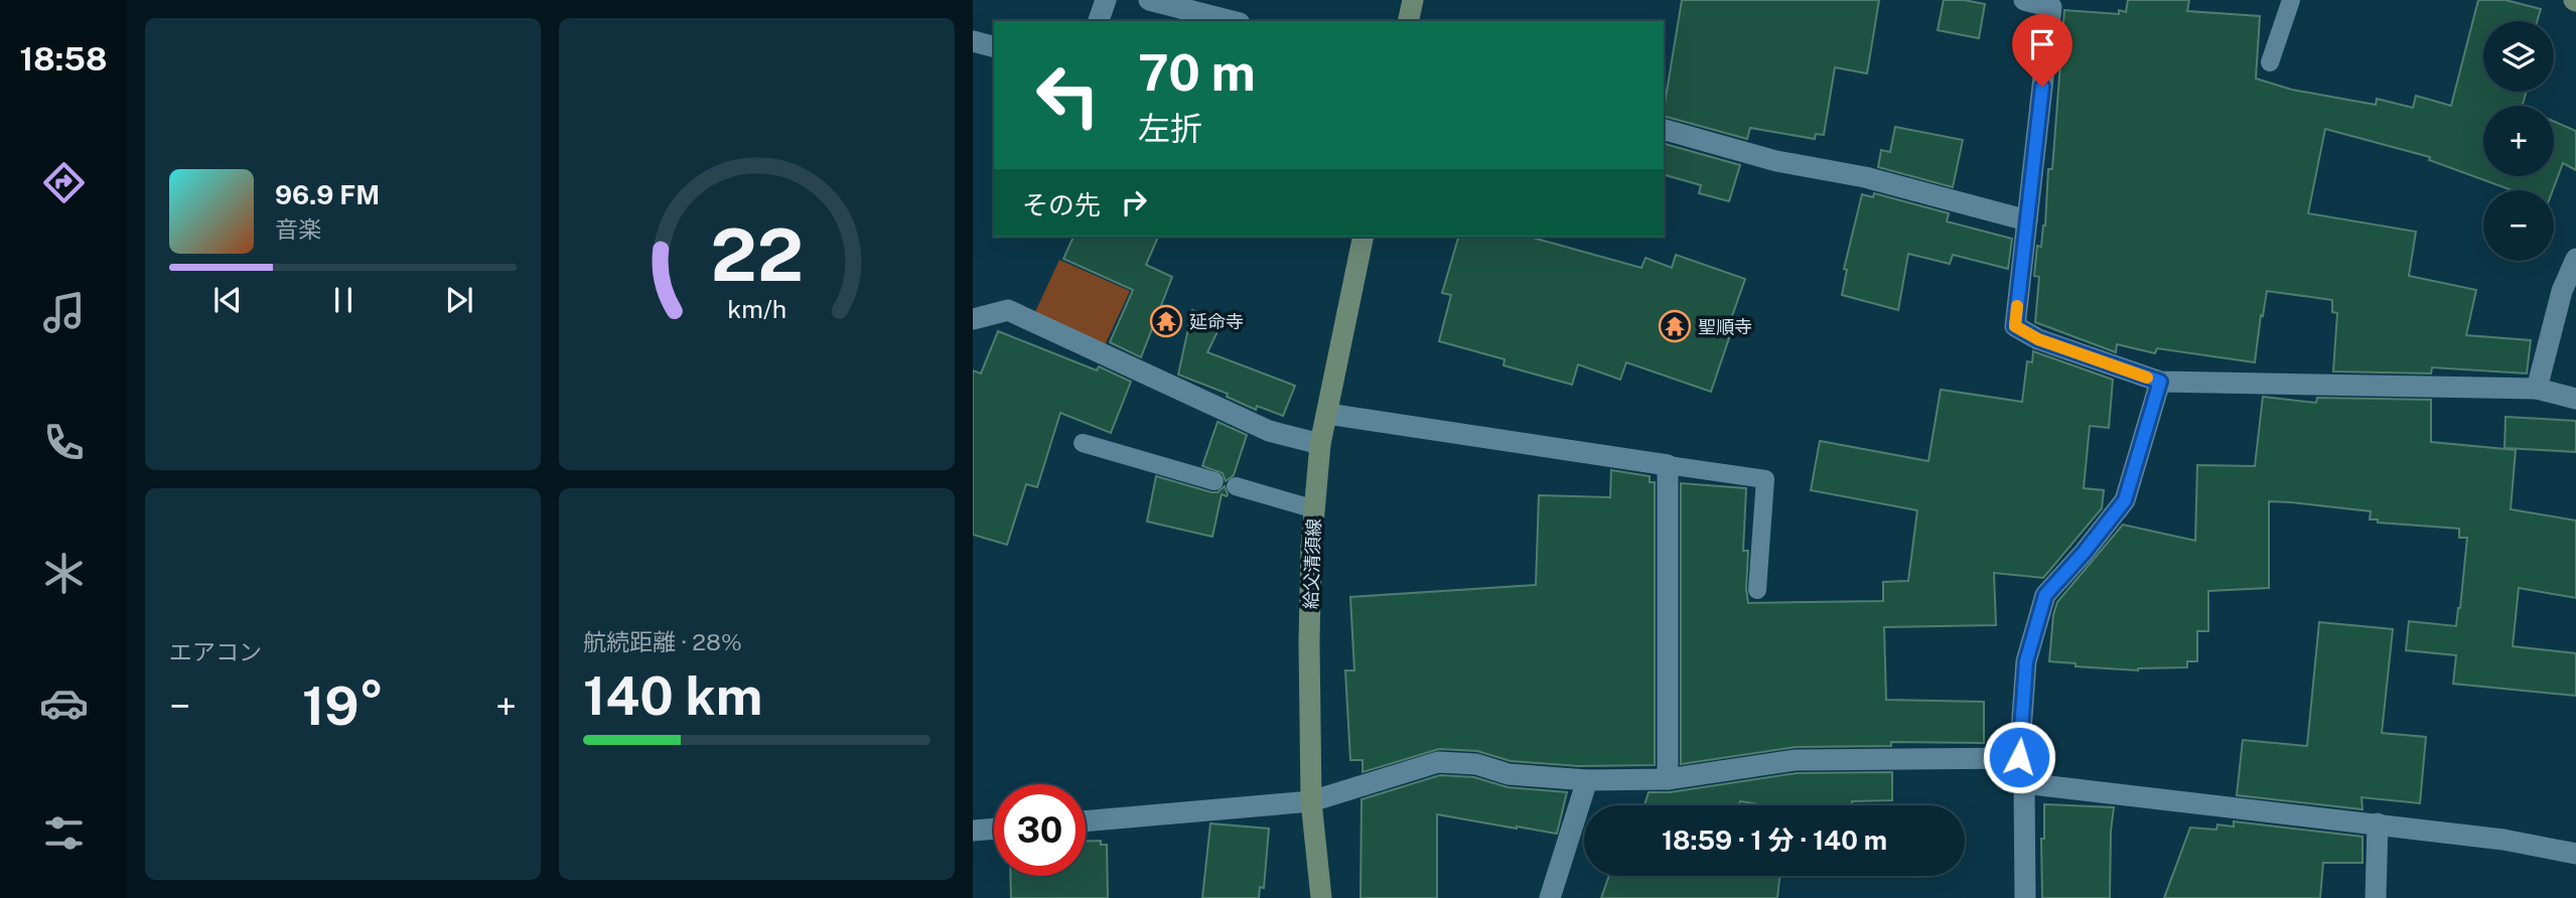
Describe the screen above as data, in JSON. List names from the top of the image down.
{
  "streets": {
    "main road": ["給父清須線"]
  },
  "places": {
    "temple": ["延命寺", "聖順寺"]
  },
  "page": {
    "tabs": "18:58",
    "map_buttons": ["+", "−"],
    "turn": ["70 m", "左折"],
    "song": ["96.9 FM", "音楽"],
    "then": "その先",
    "tile": [
      "エアコン",
      ["航続距離 · 28%", "140 km"]
    ],
    "heat": ["−", "19°", "+"],
    "limit": "30",
    "trip": "18:59 · 1 分 · 140 m",
    "gauge": ["22", "km/h"]
  }
}
